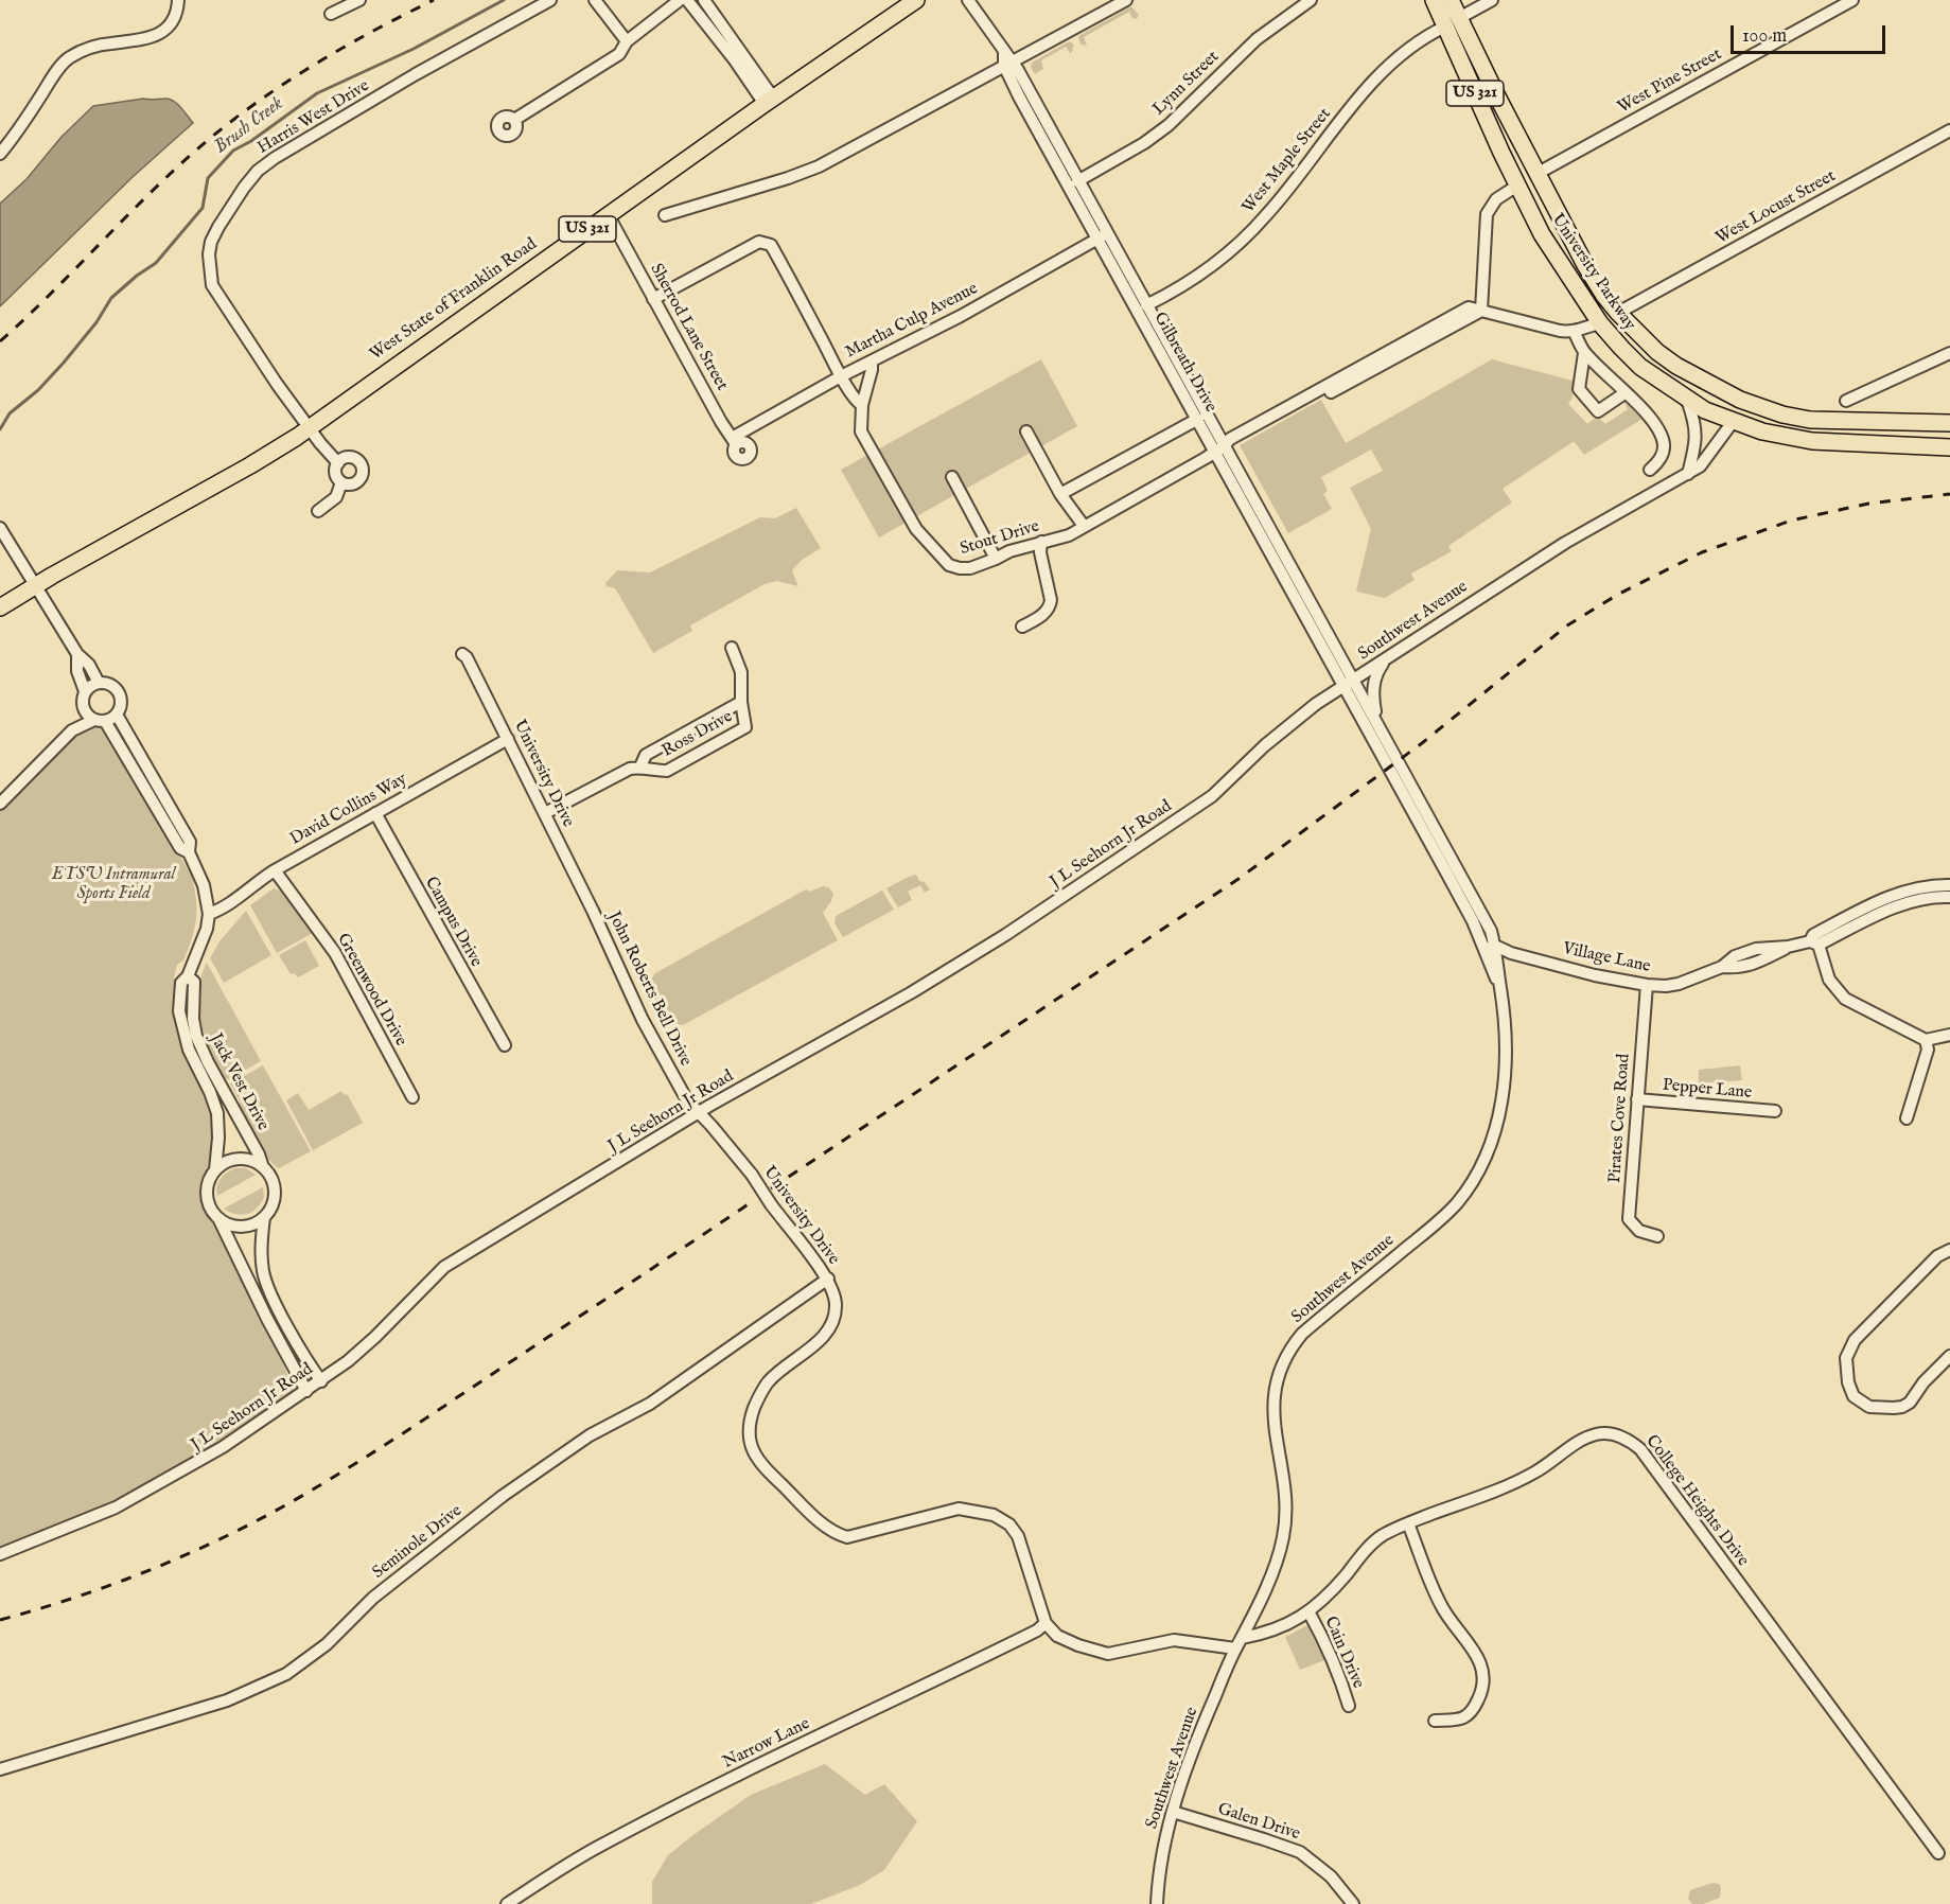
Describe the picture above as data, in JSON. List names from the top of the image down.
{
  "streets": {
    "highway": ["US 321", "University Parkway", "West State of Franklin Road"],
    "street": [
      "West Pine Street",
      "Lynn Street",
      "Harris West Drive",
      "West Maple Street",
      "West Locust Street",
      "Martha Culp Avenue",
      "Sherrod Lane Street",
      "Gilbreath Drive",
      "Stout Drive",
      "Southwest Avenue",
      "Ross Drive",
      "University Drive",
      "David Collins Way",
      "J L Seehorn Jr Road",
      "Campus Drive",
      "Village Lane",
      "John Roberts Bell Drive",
      "Greenwood Drive",
      "Jack Vest Drive",
      "Pepper Lane",
      "Pirates Cove Road",
      "College Heights Drive",
      "Seminole Drive",
      "Cain Drive",
      "Narrow Lane",
      "Galen Drive"
    ]
  },
  "crossings": [
    ["West Pine Street", "University Parkway"],
    ["Lynn Street", "Gilbreath Drive"],
    ["Harris West Drive", "West State of Franklin Road"],
    ["West Maple Street", "University Parkway"],
    ["West Maple Street", "Gilbreath Drive"],
    ["West Locust Street", "University Parkway"],
    ["University Parkway", "Southwest Avenue"],
    ["West State of Franklin Road", "Sherrod Lane Street"],
    ["Martha Culp Avenue", "Sherrod Lane Street"],
    ["Martha Culp Avenue", "Gilbreath Drive"],
    ["Martha Culp Avenue", "Stout Drive"],
    ["Gilbreath Drive", "Stout Drive"],
    ["Gilbreath Drive", "Southwest Avenue"],
    ["Gilbreath Drive", "J L Seehorn Jr Road"],
    ["Southwest Avenue", "J L Seehorn Jr Road"],
    ["Southwest Avenue", "Village Lane"],
    ["Southwest Avenue", "College Heights Drive"],
    ["Southwest Avenue", "Galen Drive"],
    ["Ross Drive", "University Drive"],
    ["University Drive", "David Collins Way"],
    ["University Drive", "J L Seehorn Jr Road"],
    ["University Drive", "John Roberts Bell Drive"],
    ["University Drive", "Seminole Drive"],
    ["David Collins Way", "Campus Drive"],
    ["David Collins Way", "Greenwood Drive"],
    ["David Collins Way", "Jack Vest Drive"],
    ["J L Seehorn Jr Road", "John Roberts Bell Drive"],
    ["Village Lane", "Pirates Cove Road"],
    ["Pepper Lane", "Pirates Cove Road"],
    ["College Heights Drive", "Cain Drive"],
    ["College Heights Drive", "Narrow Lane"]
  ],
  "water": ["Brush Creek"],
  "parks": ["ETSU Intramural Sports Field"],
  "scale_bar": "100 m"
}
